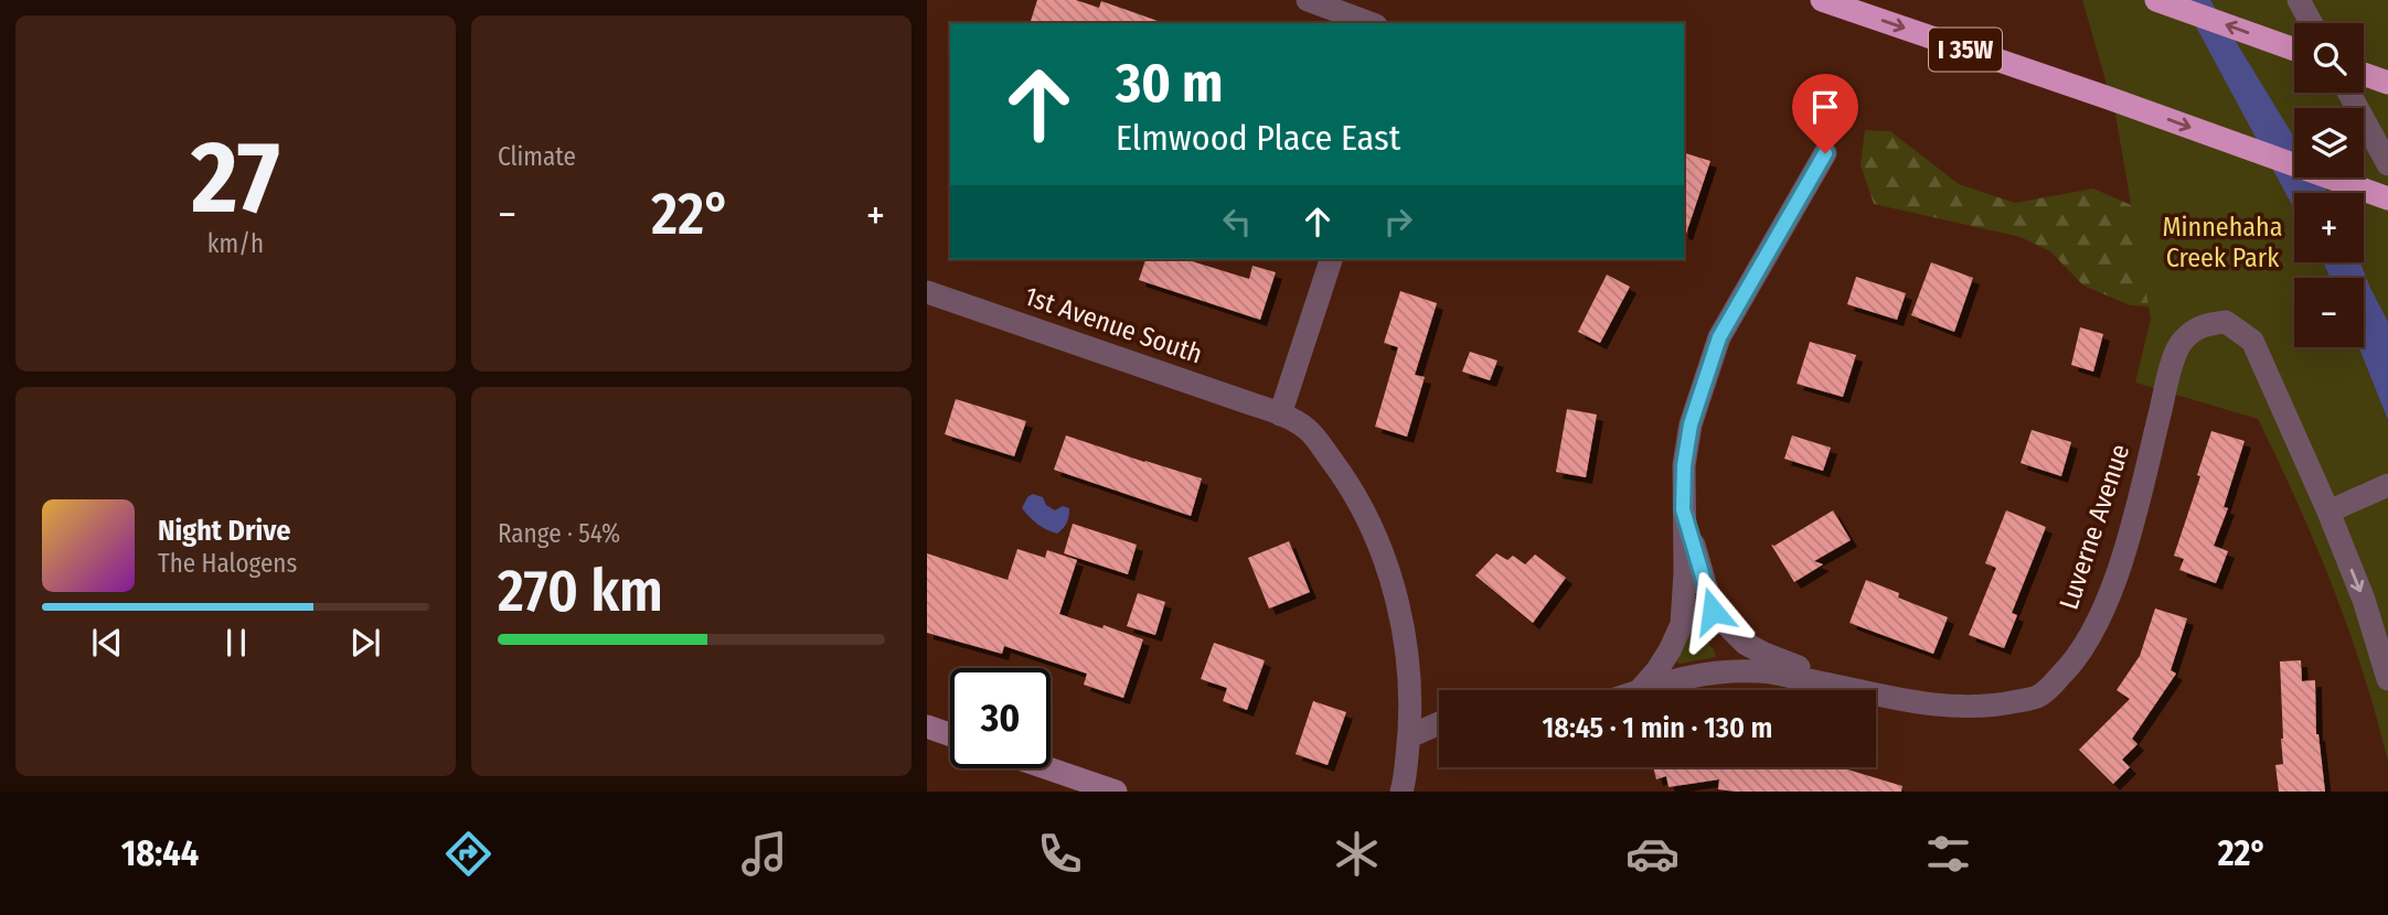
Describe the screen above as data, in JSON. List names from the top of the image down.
{
  "streets": {
    "highway": ["I 35W"],
    "street": ["1st Avenue South", "Luverne Avenue"]
  },
  "parks": ["Minnehaha Creek Park"],
  "page": {
    "tile": [
      ["27", "km/h"],
      "Climate",
      ["Range · 54%", "270 km"]
    ],
    "map_buttons": ["+", "−"],
    "turn": ["30 m", "Elmwood Place East"],
    "heat": ["−", "22°", "+"],
    "song": ["Night Drive", "The Halogens"],
    "limit": "30",
    "trip": "18:45 · 1 min · 130 m",
    "tabs": ["18:44", "22°"]
  }
}
